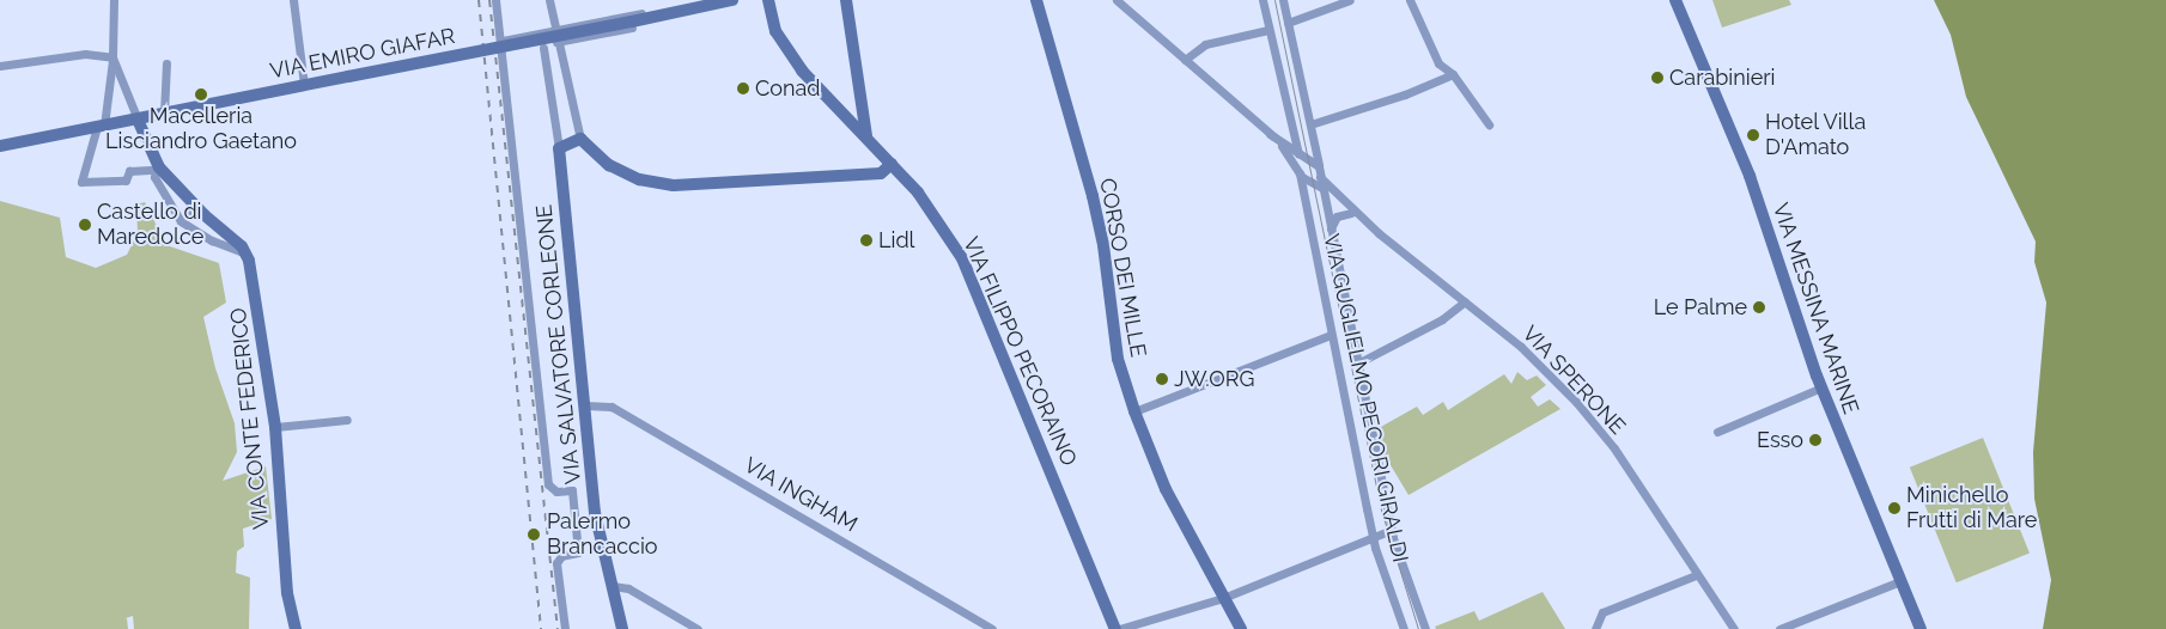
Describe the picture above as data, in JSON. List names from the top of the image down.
{
  "streets": {
    "street": [
      "VIA EMIRO GIAFAR",
      "CORSO DEI MILLE",
      "VIA MESSINA MARINE",
      "VIA SALVATORE CORLEONE",
      "VIA FILIPPO PECORAINO",
      "VIA SPERONE",
      "VIA GUGLIELMO PECORI GIRALDI",
      "VIA CONTE FEDERICO",
      "VIA INGHAM"
    ]
  },
  "crossings": [
    ["VIA SALVATORE CORLEONE", "VIA INGHAM"]
  ],
  "places": [
    "Carabinieri",
    "Conad",
    "Macelleria Lisciandro Gaetano",
    "Hotel Villa D'Amato",
    "Castello di Maredolce",
    "Lidl",
    "Le Palme",
    "JW.ORG",
    "Esso",
    "Minichello Frutti di Mare",
    "Palermo Brancaccio"
  ]
}
